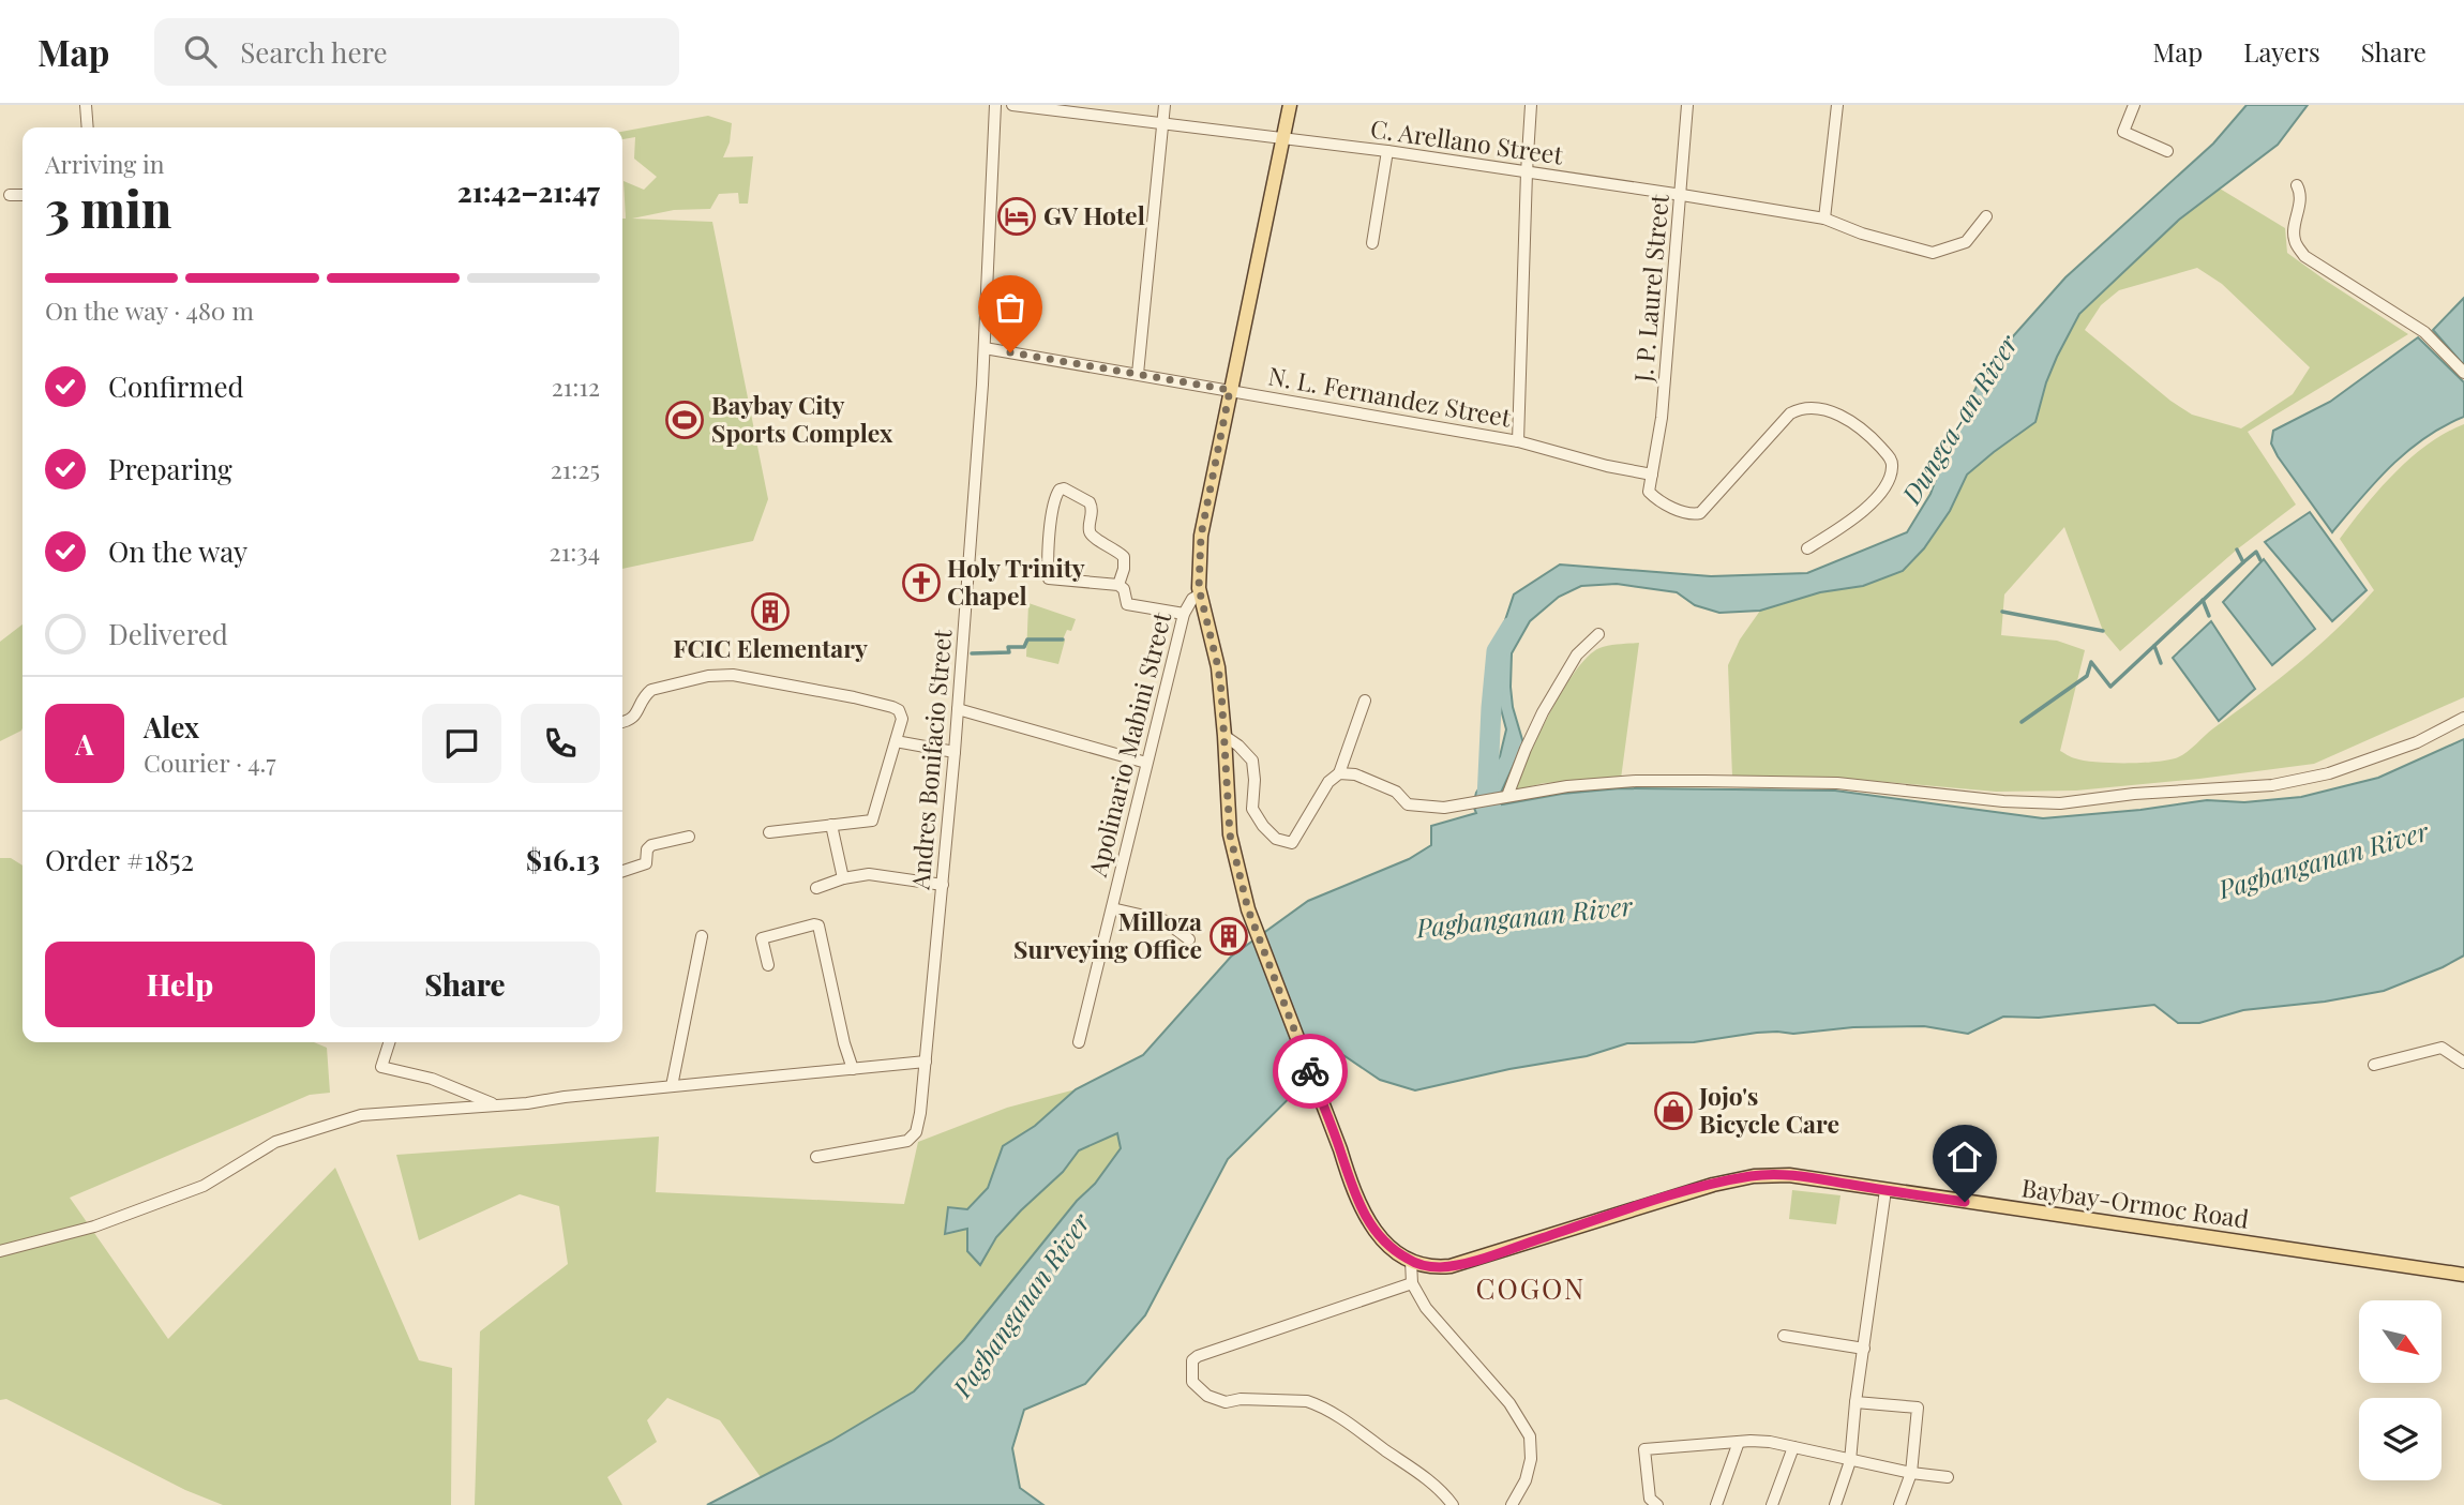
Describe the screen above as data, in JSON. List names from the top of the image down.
{
  "streets": {
    "main road": ["Apolinario Mabini Street", "Baybay-Ormoc Road"],
    "street": [
      "C. Arellano Street",
      "J. P. Laurel Street",
      "N. L. Fernandez Street",
      "Andres Bonifacio Street"
    ]
  },
  "crossings": [
    ["C. Arellano Street", "J. P. Laurel Street"],
    ["C. Arellano Street", "Apolinario Mabini Street"],
    ["J. P. Laurel Street", "N. L. Fernandez Street"],
    ["N. L. Fernandez Street", "Apolinario Mabini Street"],
    ["N. L. Fernandez Street", "Andres Bonifacio Street"],
    ["Apolinario Mabini Street", "Baybay-Ormoc Road"]
  ],
  "districts": ["COGON"],
  "water": ["Dungca-an River", "Pagbanganan River"],
  "places": {
    "hotel": ["GV Hotel"],
    "sports": ["Baybay City Sports Complex"],
    "church": ["Holy Trinity Chapel"],
    "building": ["FCIC Elementary", "Milloza Surveying Office"],
    "shop": ["Jojo's Bicycle Care"]
  },
  "north": "bottom right",
  "page": {
    "header": "Map",
    "search": "Search here",
    "nav": ["Map", "Layers", "Share"],
    "heading": ["3 min", "Arriving in", "21:42–21:47"],
    "panel": [
      "Alex",
      "Courier · 4.7",
      "Order #1852",
      "$16.13"
    ],
    "bar": "On the way · 480 m",
    "list": [
      ["Confirmed", "21:12"],
      ["Preparing", "21:25"],
      ["On the way", "21:34"],
      "Delivered"
    ],
    "round": "A",
    "buttons": ["Help", "Share"]
  }
}
